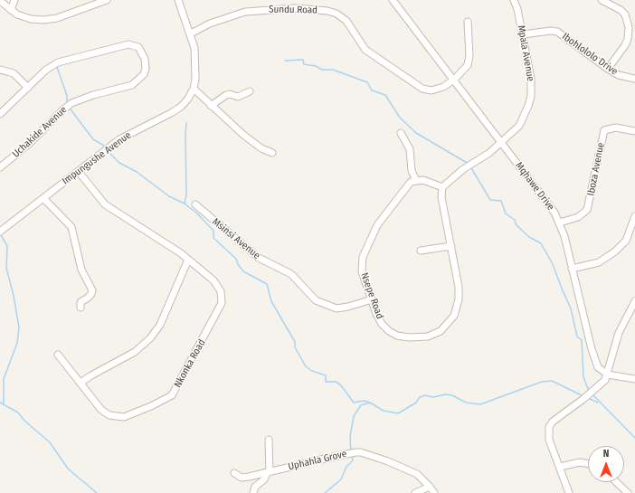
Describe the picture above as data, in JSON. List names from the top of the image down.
{
  "streets": {
    "street": [
      "Sundu Road",
      "Mpala Avenue",
      "Ibohlololo Drive",
      "Uchakide Avenue",
      "Impungushe Avenue",
      "Iboza Avenue",
      "Mqhawe Drive",
      "Msinsi Avenue",
      "Nsepe Road",
      "Nkonka Road",
      "Uphahla Grove"
    ]
  },
  "crossings": [
    ["Sundu Road", "Impungushe Avenue"],
    ["Sundu Road", "Mqhawe Drive"],
    ["Mpala Avenue", "Ibohlololo Drive"],
    ["Mpala Avenue", "Mqhawe Drive"],
    ["Impungushe Avenue", "Nkonka Road"],
    ["Iboza Avenue", "Mqhawe Drive"],
    ["Msinsi Avenue", "Nsepe Road"]
  ],
  "north": "top"
}
